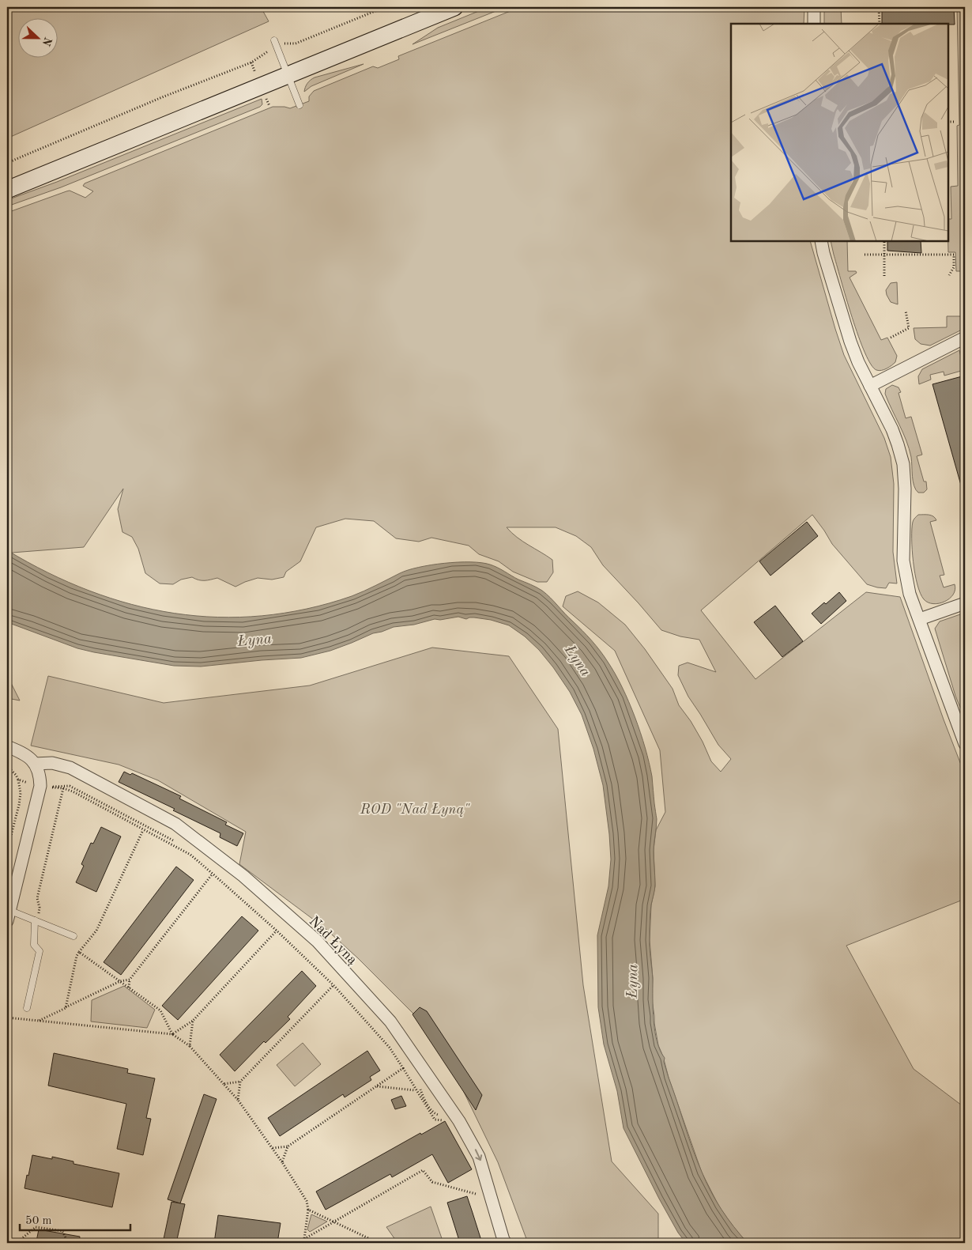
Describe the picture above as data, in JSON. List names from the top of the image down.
{
  "streets": {
    "street": ["Nad Łyną"]
  },
  "water": ["Łyna"],
  "parks": ["ROD \"Nad Łyną\""],
  "scale_bar": "50 m",
  "north": "right"
}
